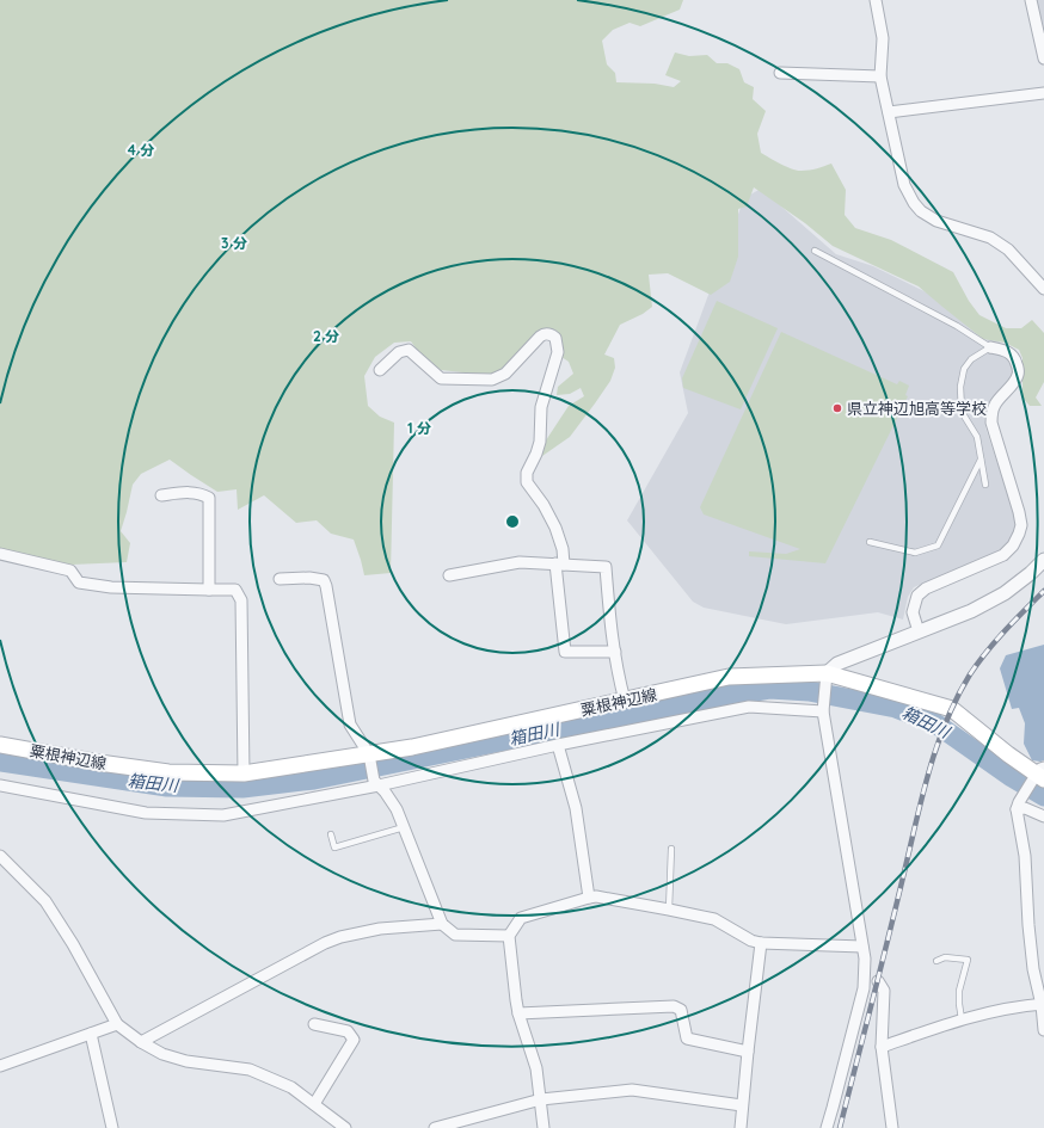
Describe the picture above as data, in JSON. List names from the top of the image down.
{
  "streets": {
    "main road": ["粟根神辺線"]
  },
  "water": ["箱田川"],
  "places": ["県立神辺旭高等学校"],
  "rings": [
    "4 分",
    "3 分",
    "2 分",
    "1 分"
  ]
}
